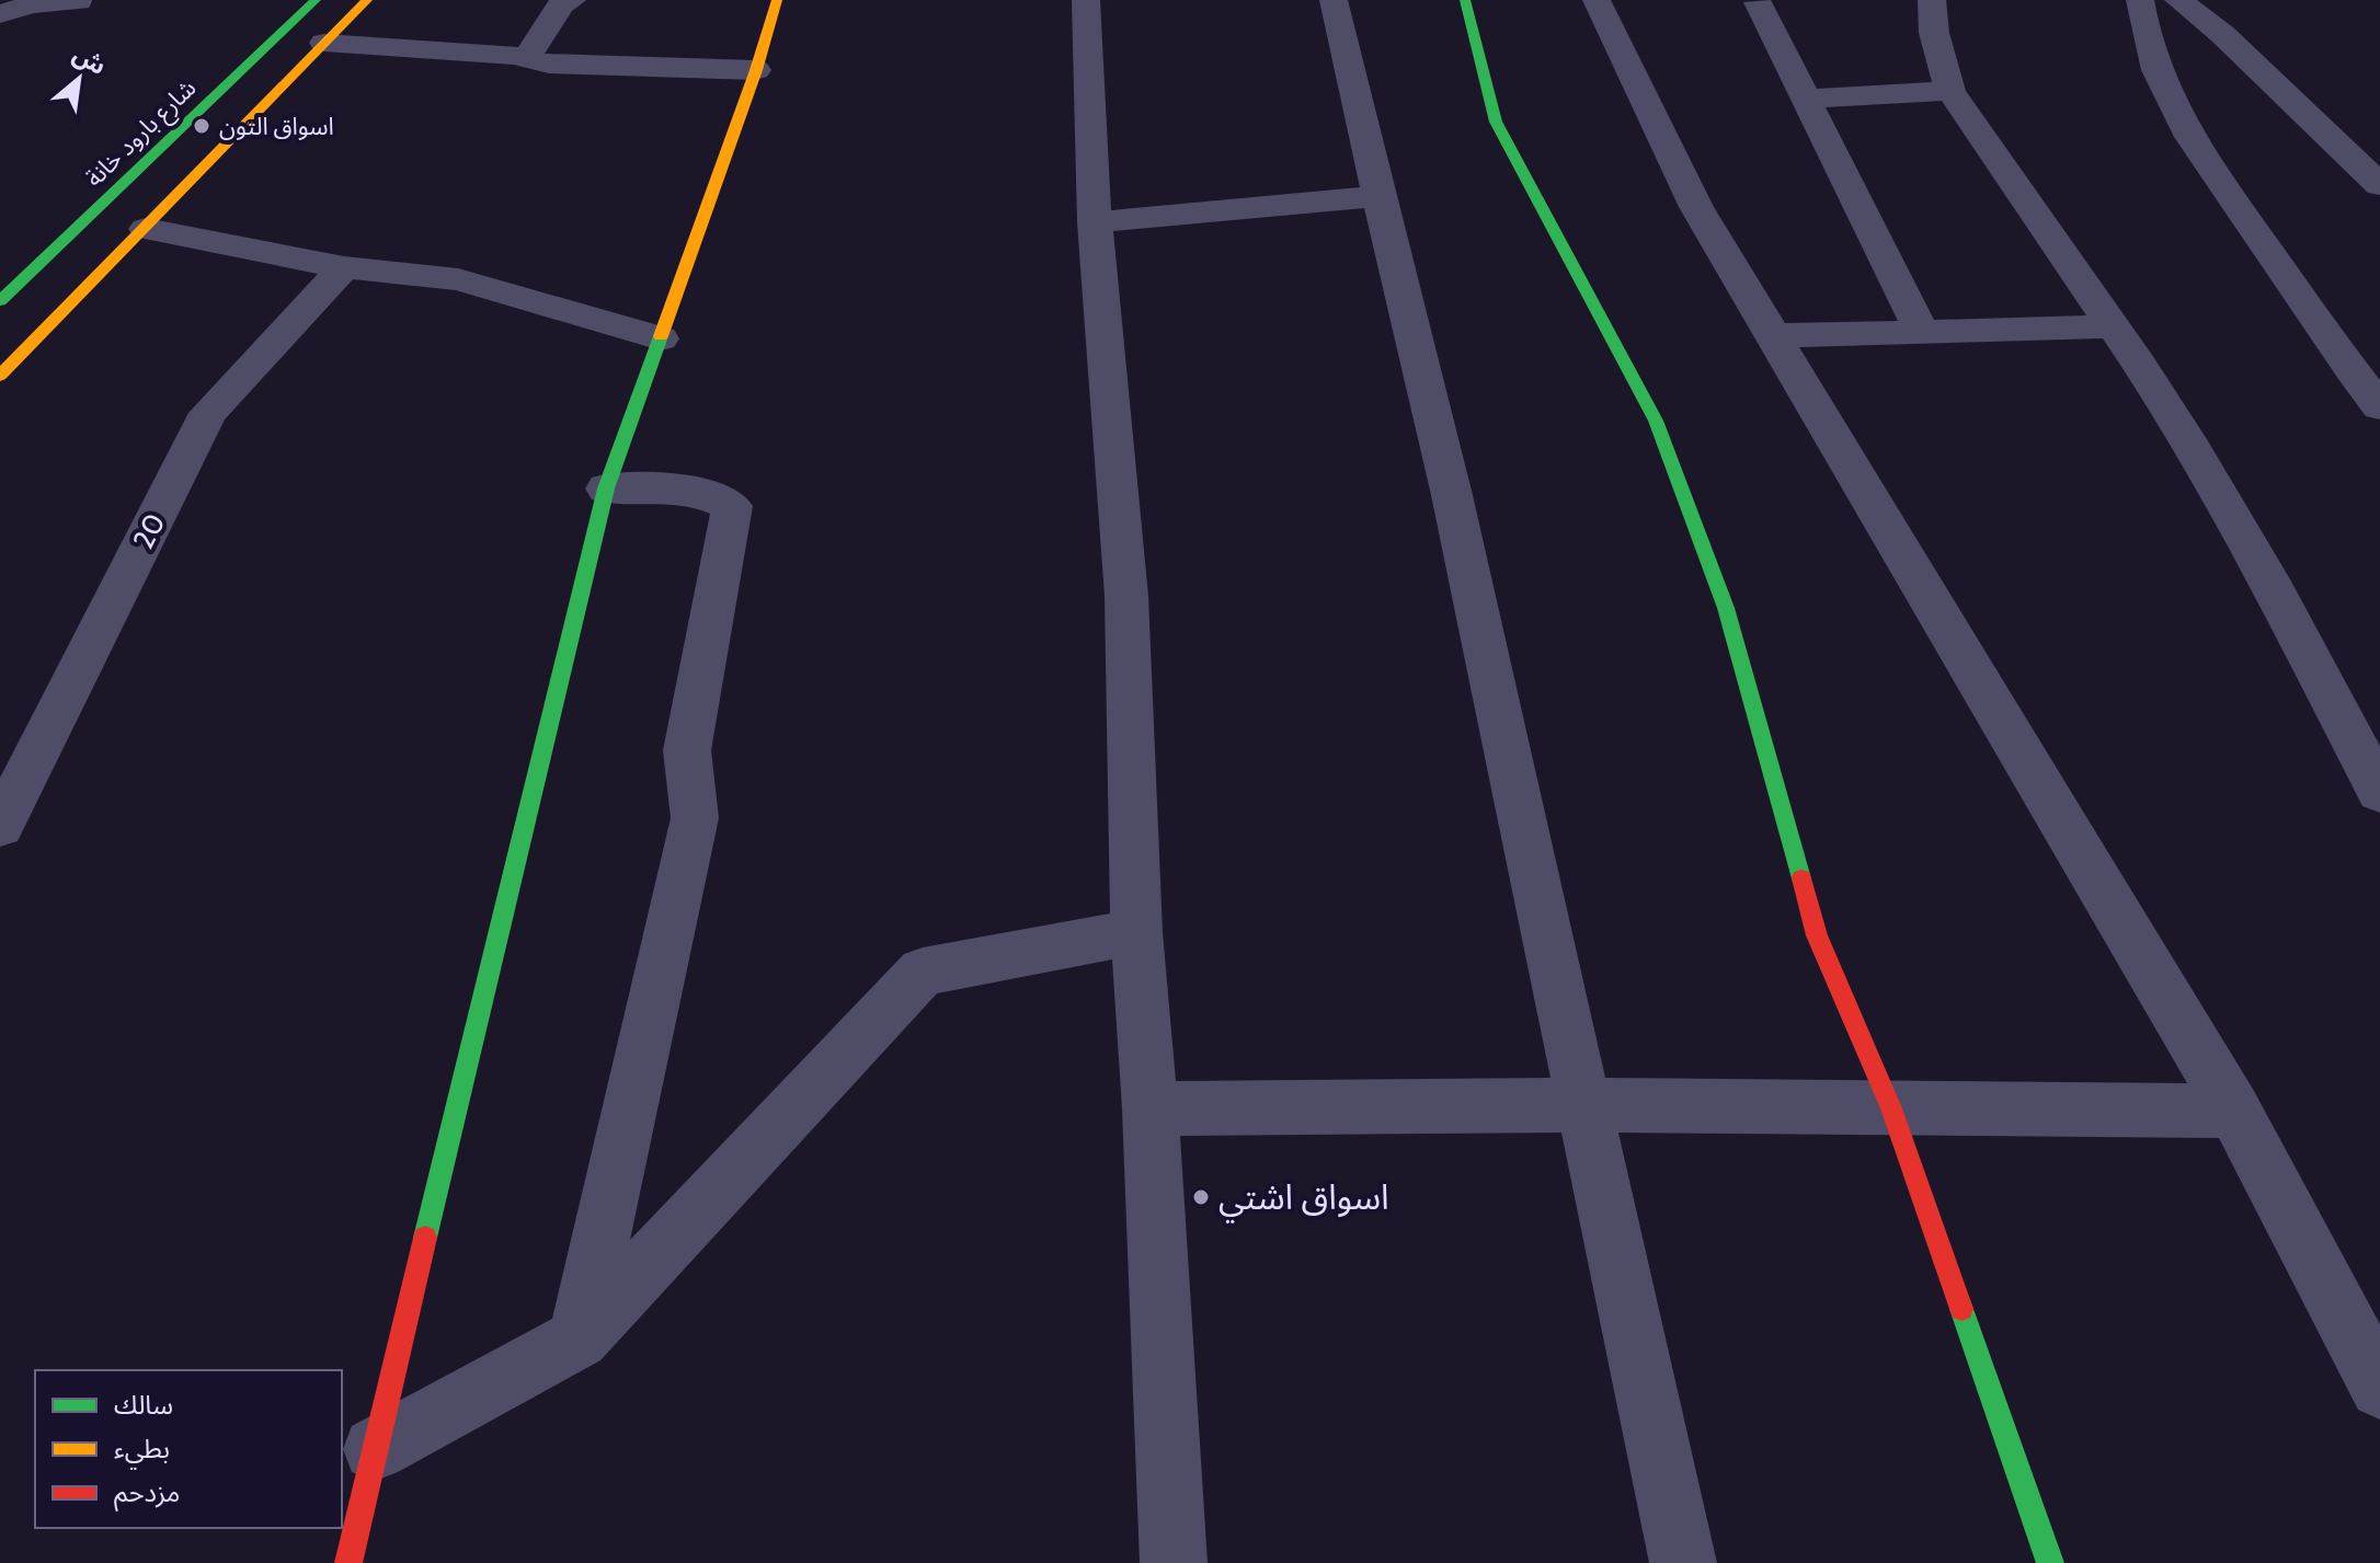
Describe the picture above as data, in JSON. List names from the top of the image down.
{
  "streets": {
    "street": ["شارع بارود خانة", "20"]
  },
  "places": ["اسواق التون", "اسواق اشتي"],
  "legend": ["سالك", "بطيء", "مزدحم"],
  "north": "top right"
}
